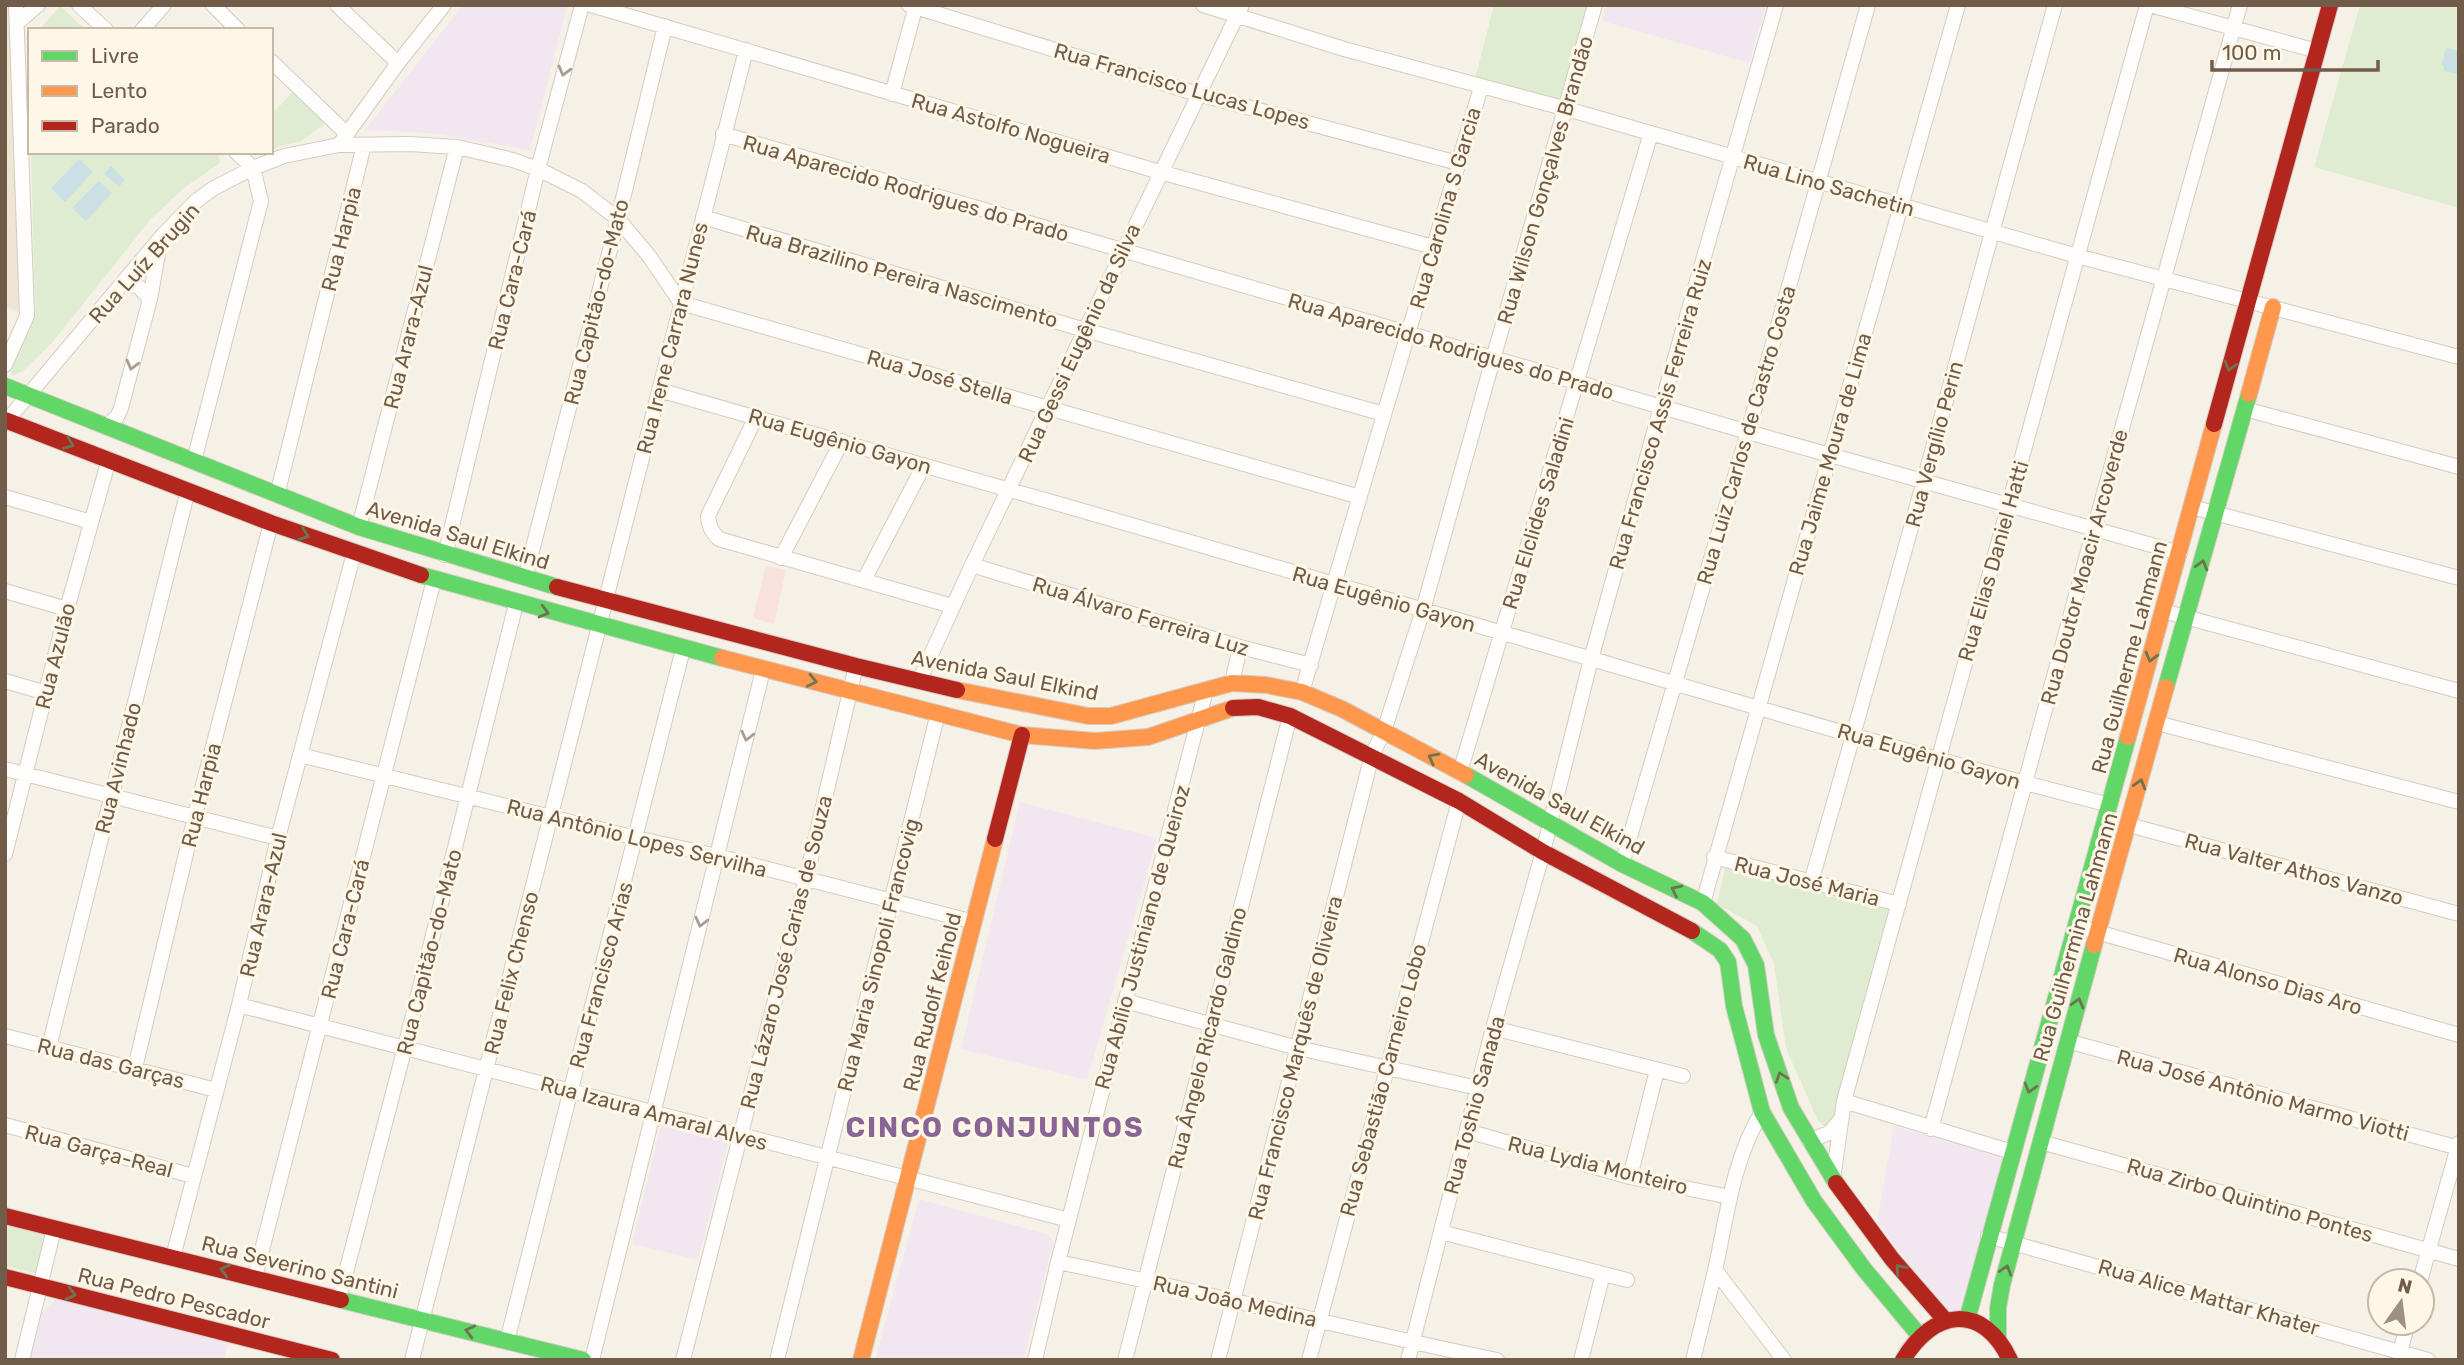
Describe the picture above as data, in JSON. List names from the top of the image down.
{
  "streets": {
    "main road": [
      "Avenida Saul Elkind",
      "Rua Guilherme Lahmann",
      "Rua Guilhermina Lahmann",
      "Rua Rudolf Keihold",
      "Rua Severino Santini",
      "Rua Pedro Pescador"
    ],
    "street": [
      "Rua Francisco Lucas Lopes",
      "Rua Astolfo Nogueira",
      "Rua Wilson Gonçalves Brandão",
      "Rua Lino Sachetin",
      "Rua Aparecido Rodrigues do Prado",
      "Rua Carolina S Garcia",
      "Rua Harpia",
      "Rua Luíz Brugin",
      "Rua Brazilino Pereira Nascimento",
      "Rua Cara-Cará",
      "Rua Capitão-do-Mato",
      "Rua Arara-Azul",
      "Rua Irene Carrara Nunes",
      "Rua Gessi Eugênio da Silva",
      "Rua José Stella",
      "Rua Francisco Assis Ferreira Ruiz",
      "Rua Luiz Carlos de Castro Costa",
      "Rua Eugênio Gayon",
      "Rua Vergílio Perin",
      "Rua Jaime Moura de Lima",
      "Rua Elclides Saladini",
      "Rua Elias Daniel Hatti",
      "Rua Doutor Moacir Arcoverde",
      "Rua Álvaro Ferreira Luz",
      "Rua Azulão",
      "Rua Avinhado",
      "Rua Antônio Lopes Servilha",
      "Rua Valter Athos Vanzo",
      "Rua José Maria",
      "Rua Abílio Justiniano de Queiroz",
      "Rua Lázaro José Carias de Souza",
      "Rua Maria Sinopoli Francovig",
      "Rua Felix Chenso",
      "Rua Francisco Arias",
      "Rua Alonso Dias Aro",
      "Rua Ângelo Ricardo Galdino",
      "Rua Francisco Marquês de Oliveira",
      "Rua das Garças",
      "Rua Sebastião Carneiro Lobo",
      "Rua José Antônio Marmo Viotti",
      "Rua Toshio Sanada",
      "Rua Izaura Amaral Alves",
      "Rua Garça-Real",
      "Rua Lydia Monteiro",
      "Rua Zirbo Quintino Pontes",
      "Rua Alice Mattar Khater",
      "Rua João Medina"
    ]
  },
  "crossings": [
    ["Rua Francisco Lucas Lopes", "Rua Carolina S Garcia"],
    ["Rua Francisco Lucas Lopes", "Rua Gessi Eugênio da Silva"],
    ["Rua Astolfo Nogueira", "Rua Carolina S Garcia"],
    ["Rua Astolfo Nogueira", "Rua Capitão-do-Mato"],
    ["Rua Astolfo Nogueira", "Rua Irene Carrara Nunes"],
    ["Rua Astolfo Nogueira", "Rua Gessi Eugênio da Silva"],
    ["Rua Wilson Gonçalves Brandão", "Rua Lino Sachetin"],
    ["Rua Wilson Gonçalves Brandão", "Rua Aparecido Rodrigues do Prado"],
    ["Rua Wilson Gonçalves Brandão", "Rua Eugênio Gayon"],
    ["Rua Wilson Gonçalves Brandão", "Avenida Saul Elkind"],
    ["Rua Wilson Gonçalves Brandão", "Rua Francisco Marquês de Oliveira"],
    ["Rua Lino Sachetin", "Rua Carolina S Garcia"],
    ["Rua Lino Sachetin", "Rua Gessi Eugênio da Silva"],
    ["Rua Lino Sachetin", "Rua Francisco Assis Ferreira Ruiz"],
    ["Rua Lino Sachetin", "Rua Luiz Carlos de Castro Costa"],
    ["Rua Lino Sachetin", "Rua Vergílio Perin"],
    ["Rua Lino Sachetin", "Rua Jaime Moura de Lima"],
    ["Rua Lino Sachetin", "Rua Elclides Saladini"],
    ["Rua Lino Sachetin", "Rua Elias Daniel Hatti"],
    ["Rua Lino Sachetin", "Rua Doutor Moacir Arcoverde"],
    ["Rua Lino Sachetin", "Rua Guilherme Lahmann"],
    ["Rua Lino Sachetin", "Rua Guilhermina Lahmann"],
    ["Rua Aparecido Rodrigues do Prado", "Rua Carolina S Garcia"],
    ["Rua Aparecido Rodrigues do Prado", "Rua Irene Carrara Nunes"],
    ["Rua Aparecido Rodrigues do Prado", "Rua Gessi Eugênio da Silva"],
    ["Rua Aparecido Rodrigues do Prado", "Rua Francisco Assis Ferreira Ruiz"],
    ["Rua Aparecido Rodrigues do Prado", "Rua Luiz Carlos de Castro Costa"],
    ["Rua Aparecido Rodrigues do Prado", "Rua Vergílio Perin"],
    ["Rua Aparecido Rodrigues do Prado", "Rua Jaime Moura de Lima"],
    ["Rua Aparecido Rodrigues do Prado", "Rua Elclides Saladini"],
    ["Rua Aparecido Rodrigues do Prado", "Rua Elias Daniel Hatti"],
    ["Rua Aparecido Rodrigues do Prado", "Rua Doutor Moacir Arcoverde"],
    ["Rua Aparecido Rodrigues do Prado", "Rua Guilherme Lahmann"],
    ["Rua Carolina S Garcia", "Rua Brazilino Pereira Nascimento"],
    ["Rua Carolina S Garcia", "Rua José Stella"],
    ["Rua Carolina S Garcia", "Rua Eugênio Gayon"],
    ["Rua Carolina S Garcia", "Avenida Saul Elkind"],
    ["Rua Carolina S Garcia", "Rua Álvaro Ferreira Luz"],
    ["Rua Harpia", "Rua Luíz Brugin"],
    ["Rua Harpia", "Avenida Saul Elkind"],
    ["Rua Harpia", "Rua das Garças"],
    ["Rua Luíz Brugin", "Rua Cara-Cará"],
    ["Rua Luíz Brugin", "Rua Capitão-do-Mato"],
    ["Rua Luíz Brugin", "Rua Arara-Azul"],
    ["Rua Luíz Brugin", "Rua Irene Carrara Nunes"],
    ["Rua Luíz Brugin", "Rua José Stella"],
    ["Rua Luíz Brugin", "Avenida Saul Elkind"],
    ["Rua Brazilino Pereira Nascimento", "Rua Irene Carrara Nunes"],
    ["Rua Brazilino Pereira Nascimento", "Rua Gessi Eugênio da Silva"],
    ["Rua Cara-Cará", "Avenida Saul Elkind"],
    ["Rua Cara-Cará", "Rua Antônio Lopes Servilha"],
    ["Rua Cara-Cará", "Rua Izaura Amaral Alves"],
    ["Rua Cara-Cará", "Rua Severino Santini"],
    ["Rua Capitão-do-Mato", "Avenida Saul Elkind"],
    ["Rua Capitão-do-Mato", "Rua Antônio Lopes Servilha"],
    ["Rua Capitão-do-Mato", "Rua Izaura Amaral Alves"],
    ["Rua Capitão-do-Mato", "Rua Severino Santini"],
    ["Rua Arara-Azul", "Avenida Saul Elkind"],
    ["Rua Arara-Azul", "Rua Antônio Lopes Servilha"],
    ["Rua Arara-Azul", "Rua das Garças"],
    ["Rua Arara-Azul", "Rua Izaura Amaral Alves"],
    ["Rua Arara-Azul", "Rua Garça-Real"],
    ["Rua Arara-Azul", "Rua Severino Santini"],
    ["Rua Irene Carrara Nunes", "Rua José Stella"],
    ["Rua Irene Carrara Nunes", "Rua Eugênio Gayon"],
    ["Rua Irene Carrara Nunes", "Avenida Saul Elkind"],
    ["Rua Irene Carrara Nunes", "Rua Felix Chenso"],
    ["Rua Gessi Eugênio da Silva", "Rua José Stella"],
    ["Rua Gessi Eugênio da Silva", "Rua Eugênio Gayon"],
    ["Rua Gessi Eugênio da Silva", "Avenida Saul Elkind"],
    ["Rua Gessi Eugênio da Silva", "Rua Álvaro Ferreira Luz"],
    ["Rua Francisco Assis Ferreira Ruiz", "Rua Eugênio Gayon"],
    ["Rua Francisco Assis Ferreira Ruiz", "Avenida Saul Elkind"],
    ["Rua Francisco Assis Ferreira Ruiz", "Rua Toshio Sanada"],
    ["Rua Luiz Carlos de Castro Costa", "Rua Eugênio Gayon"],
    ["Rua Luiz Carlos de Castro Costa", "Avenida Saul Elkind"],
    ["Rua Eugênio Gayon", "Rua Vergílio Perin"],
    ["Rua Eugênio Gayon", "Rua Jaime Moura de Lima"],
    ["Rua Eugênio Gayon", "Rua Elclides Saladini"],
    ["Rua Eugênio Gayon", "Rua Elias Daniel Hatti"],
    ["Rua Eugênio Gayon", "Rua Doutor Moacir Arcoverde"],
    ["Rua Eugênio Gayon", "Rua Guilherme Lahmann"],
    ["Rua Vergílio Perin", "Rua José Maria"],
    ["Rua Jaime Moura de Lima", "Avenida Saul Elkind"],
    ["Rua Jaime Moura de Lima", "Rua José Maria"],
    ["Rua Elclides Saladini", "Avenida Saul Elkind"],
    ["Avenida Saul Elkind", "Rua Elias Daniel Hatti"],
    ["Avenida Saul Elkind", "Rua Abílio Justiniano de Queiroz"],
    ["Avenida Saul Elkind", "Rua Lázaro José Carias de Souza"],
    ["Avenida Saul Elkind", "Rua Toshio Sanada"],
    ["Rua Elias Daniel Hatti", "Rua José Maria"],
    ["Rua Guilherme Lahmann", "Rua Alonso Dias Aro"],
    ["Rua Guilherme Lahmann", "Rua Alice Mattar Khater"],
    ["Rua Avinhado", "Rua das Garças"],
    ["Rua Antônio Lopes Servilha", "Rua Lázaro José Carias de Souza"],
    ["Rua Antônio Lopes Servilha", "Rua Maria Sinopoli Francovig"],
    ["Rua Antônio Lopes Servilha", "Rua Felix Chenso"],
    ["Rua Antônio Lopes Servilha", "Rua Francisco Arias"],
    ["Rua Antônio Lopes Servilha", "Rua Rudolf Keihold"],
    ["Rua Valter Athos Vanzo", "Rua Guilhermina Lahmann"],
    ["Rua Abílio Justiniano de Queiroz", "Rua Izaura Amaral Alves"],
    ["Rua Abílio Justiniano de Queiroz", "Rua João Medina"],
    ["Rua Guilhermina Lahmann", "Rua Alonso Dias Aro"],
    ["Rua Guilhermina Lahmann", "Rua José Antônio Marmo Viotti"],
    ["Rua Guilhermina Lahmann", "Rua Zirbo Quintino Pontes"],
    ["Rua Guilhermina Lahmann", "Rua Alice Mattar Khater"],
    ["Rua Lázaro José Carias de Souza", "Rua Izaura Amaral Alves"],
    ["Rua Maria Sinopoli Francovig", "Rua Izaura Amaral Alves"],
    ["Rua Felix Chenso", "Rua Izaura Amaral Alves"],
    ["Rua Felix Chenso", "Rua Severino Santini"],
    ["Rua Francisco Arias", "Rua Izaura Amaral Alves"],
    ["Rua Francisco Arias", "Rua Severino Santini"],
    ["Rua Rudolf Keihold", "Rua Izaura Amaral Alves"],
    ["Rua Ângelo Ricardo Galdino", "Rua João Medina"],
    ["Rua Francisco Marquês de Oliveira", "Rua João Medina"],
    ["Rua Sebastião Carneiro Lobo", "Rua João Medina"],
    ["Rua Toshio Sanada", "Rua Lydia Monteiro"],
    ["Rua Toshio Sanada", "Rua João Medina"]
  ],
  "one_way": ["Rua Guilherme Lahmann", "Rua Guilhermina Lahmann", "Rua Pedro Pescador"],
  "districts": ["CINCO CONJUNTOS"],
  "legend": ["Livre", "Lento", "Parado"],
  "scale_bar": "100 m",
  "north": "top"
}
